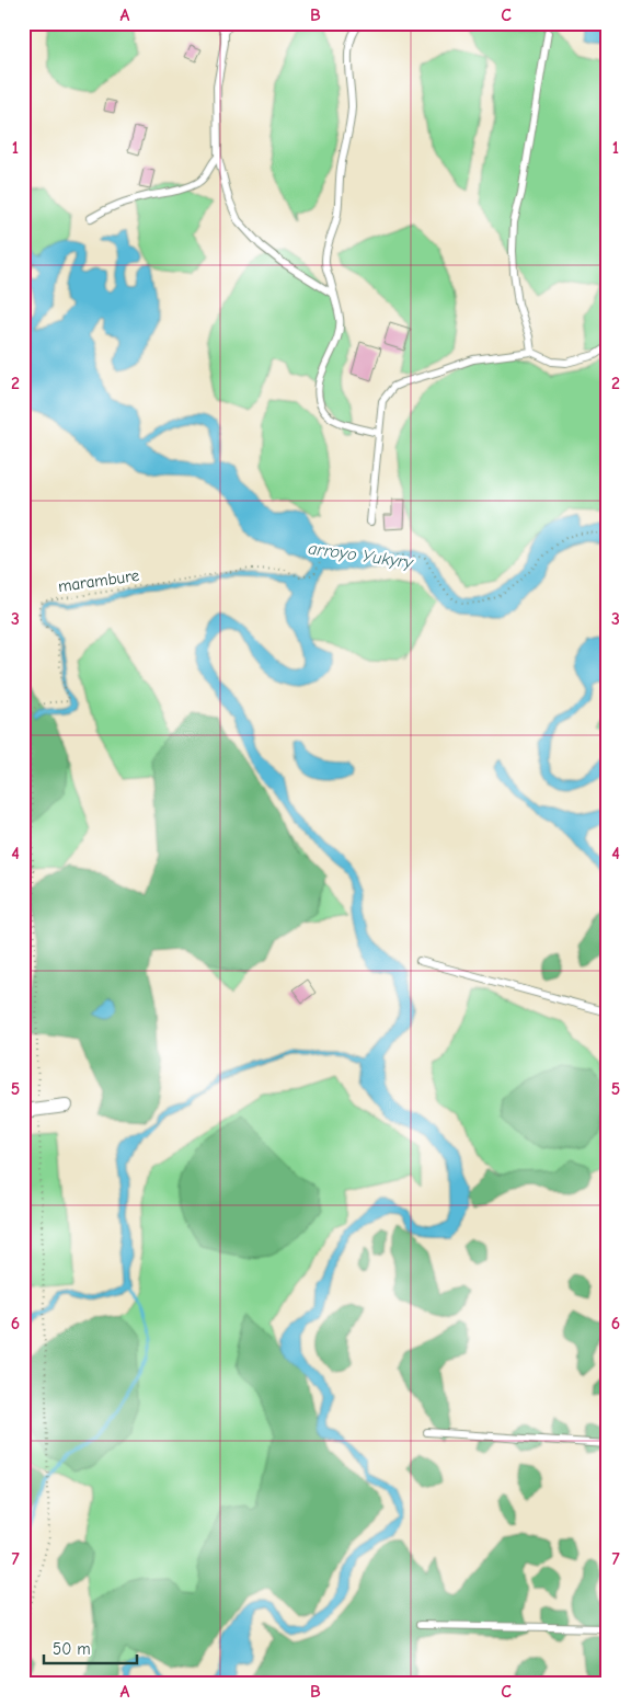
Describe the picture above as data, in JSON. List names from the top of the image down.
{
  "streets": {
    "path": ["marambure"]
  },
  "water": ["arroyo Yukyry"],
  "scale_bar": "50 m",
  "grid": {
    "columns": ["A", "B", "C"],
    "rows": [
      "1",
      "2",
      "3",
      "4",
      "5",
      "6",
      "7"
    ]
  }
}
